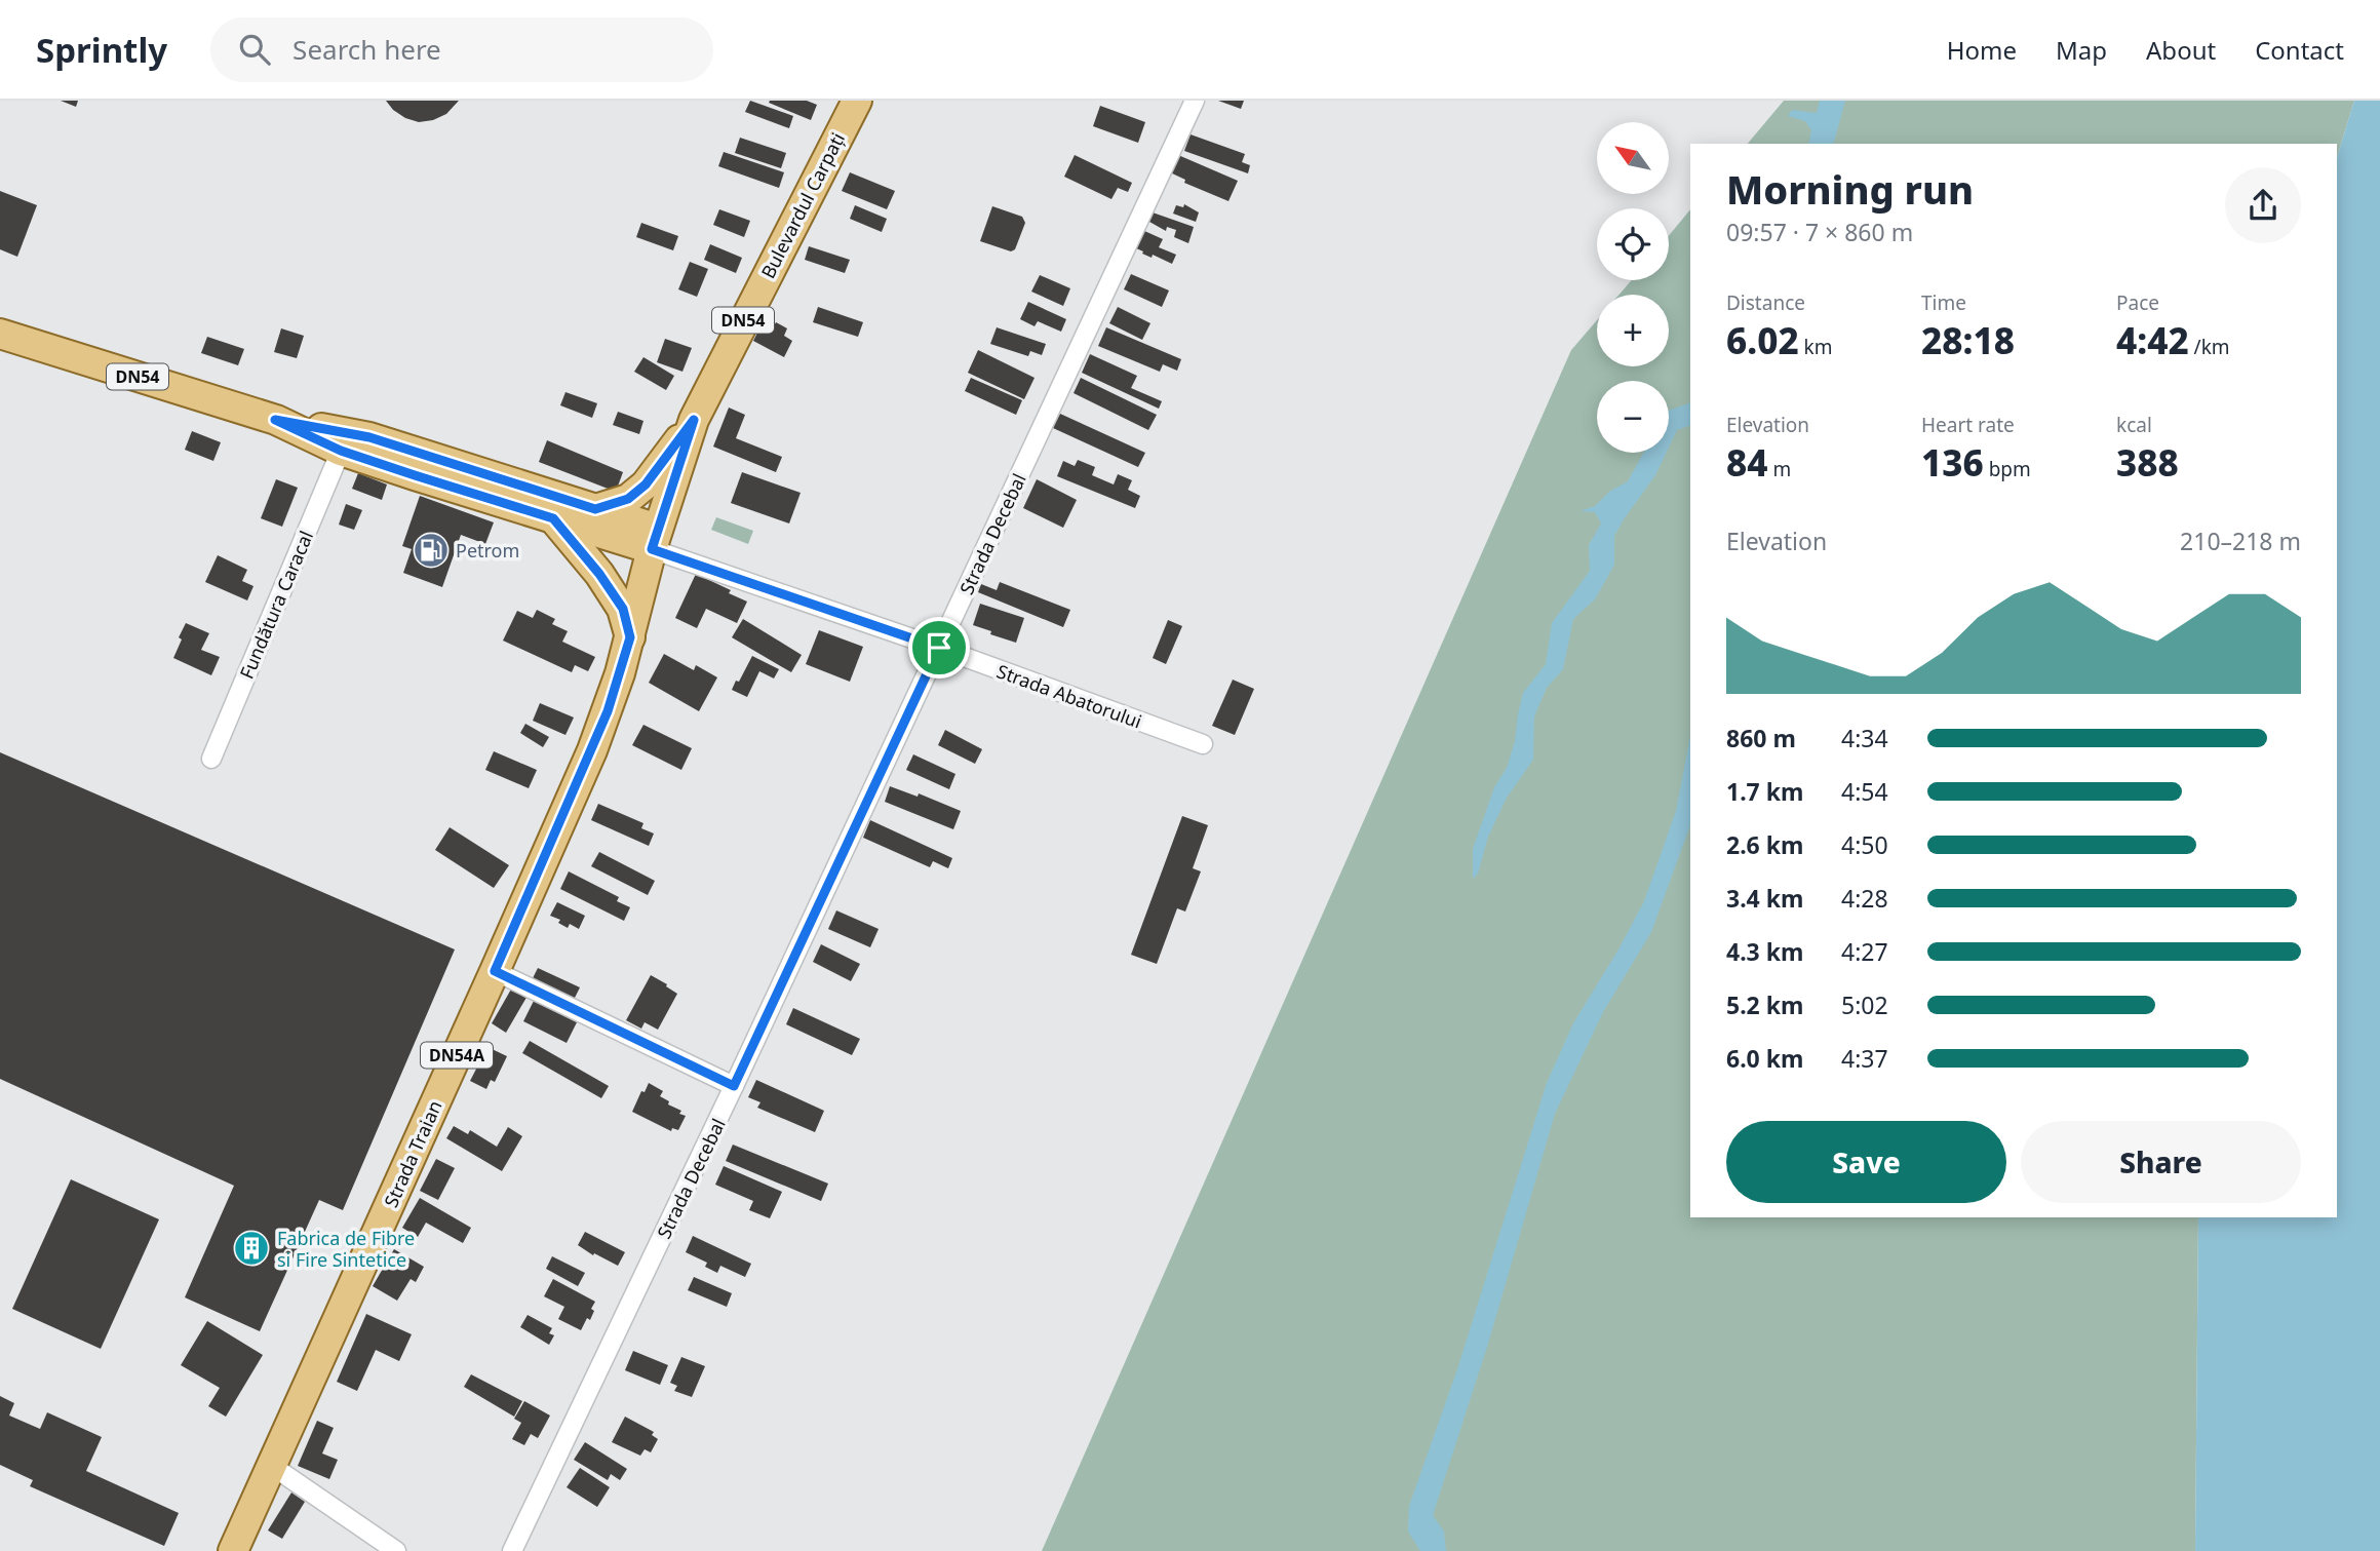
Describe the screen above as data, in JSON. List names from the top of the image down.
{
  "streets": {
    "main road": [
      "Bulevardul Carpați",
      "DN54",
      "DN54A",
      "Strada Traian"
    ],
    "street": ["Strada Decebal", "Fundătura Caracal", "Strada Abatorului"]
  },
  "crossings": [
    ["Bulevardul Carpați", "DN54"],
    ["Bulevardul Carpați", "Strada Abatorului"],
    ["Bulevardul Carpați", "Strada Traian"],
    ["DN54", "Fundătura Caracal"],
    ["DN54", "Strada Abatorului"],
    ["DN54", "Strada Traian"],
    ["Strada Decebal", "Strada Abatorului"],
    ["Strada Abatorului", "Strada Traian"]
  ],
  "places": {
    "fuel station": ["Petrom"],
    "building": ["Fabrica de Fibre si Fire Sintetice"]
  },
  "north": "top left",
  "page": {
    "header": "Sprintly",
    "search": "Search here",
    "nav": [
      "Home",
      "Map",
      "About",
      "Contact"
    ],
    "map_buttons": ["+", "−"],
    "heading": ["Morning run", "09:57 · 7 × 860 m"],
    "stats": [
      ["Distance", "6.02 km"],
      ["Time", "28:18"],
      ["Pace", "4:42 /km"],
      ["Elevation", "84 m"],
      ["Heart rate", "136 bpm"],
      ["kcal", "388"]
    ],
    "chart": ["Elevation", "210–218 m"],
    "list": [
      {
        "name": "860 m",
        "note": "4:34"
      },
      {
        "name": "1.7 km",
        "note": "4:54"
      },
      {
        "name": "2.6 km",
        "note": "4:50"
      },
      {
        "name": "3.4 km",
        "note": "4:28"
      },
      {
        "name": "4.3 km",
        "note": "4:27"
      },
      {
        "name": "5.2 km",
        "note": "5:02"
      },
      {
        "name": "6.0 km",
        "note": "4:37"
      }
    ],
    "buttons": ["Save", "Share"]
  }
}
